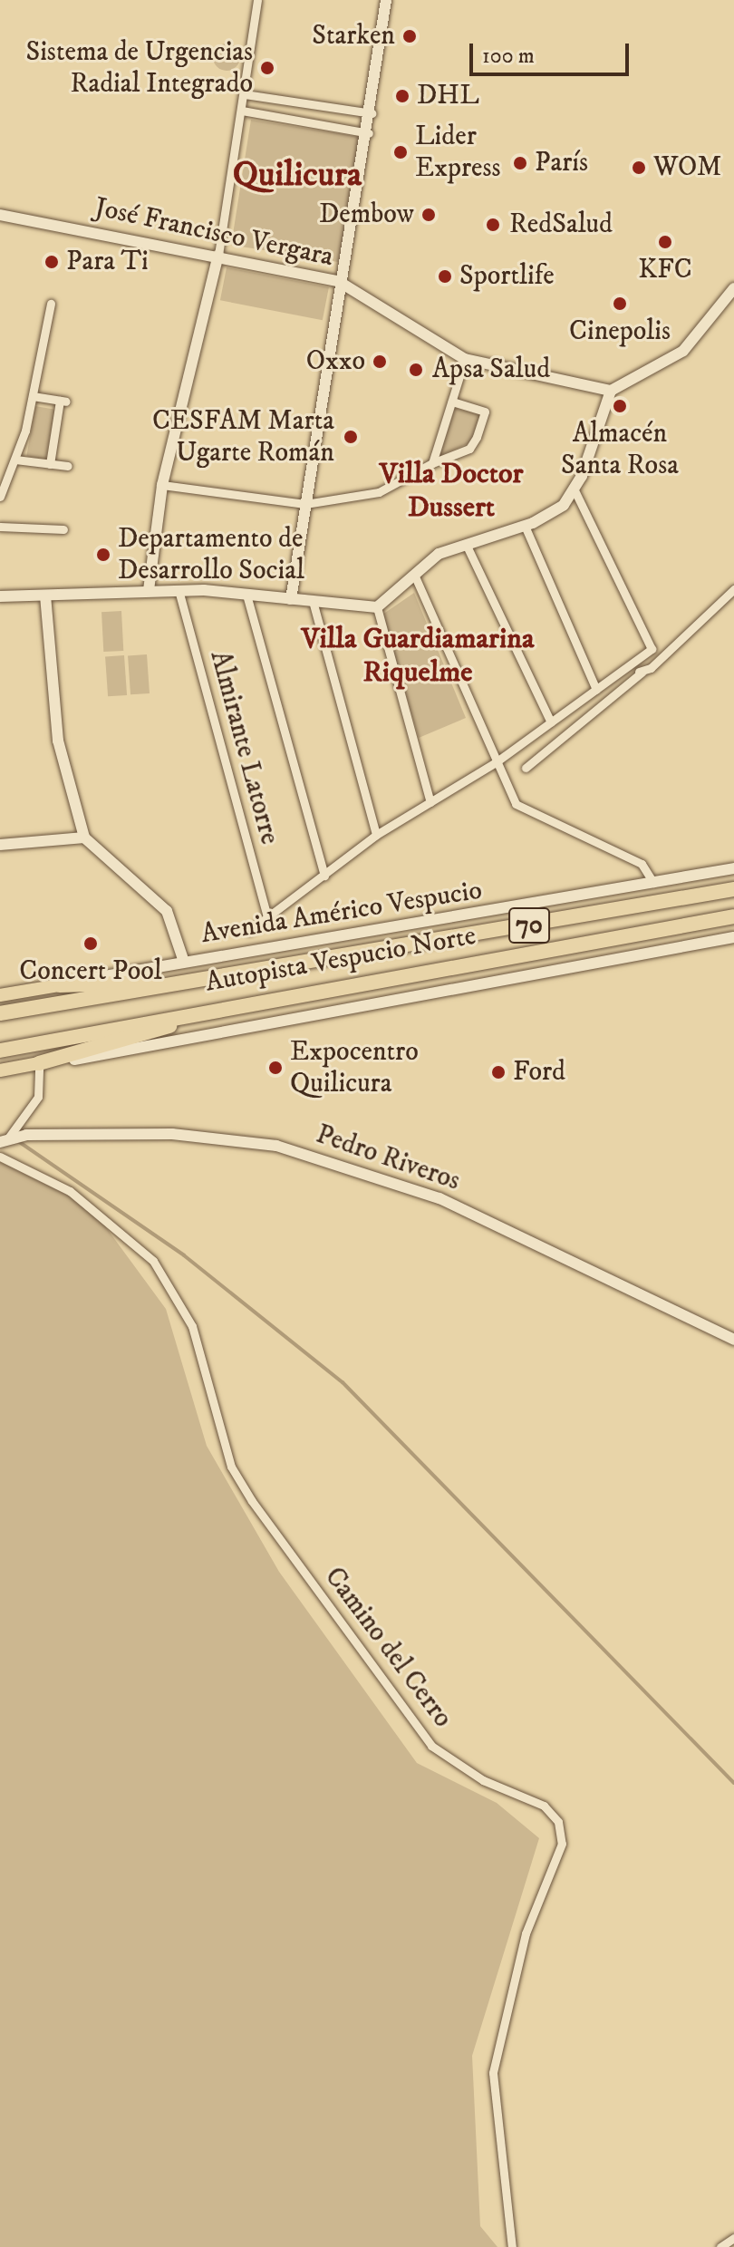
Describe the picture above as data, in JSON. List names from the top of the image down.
{
  "streets": {
    "highway": ["70", "Autopista Vespucio Norte"],
    "main road": ["Avenida Américo Vespucio"],
    "street": [
      "José Francisco Vergara",
      "Almirante Latorre",
      "Pedro Riveros",
      "Camino del Cerro"
    ]
  },
  "districts": ["Quilicura", "Villa Doctor Dussert", "Villa Guardiamarina Riquelme"],
  "places": [
    "Starken",
    "Sistema de Urgencias Radial Integrado",
    "DHL",
    "Lider Express",
    "París",
    "WOM",
    "Dembow",
    "RedSalud",
    "KFC",
    "Para Ti",
    "Sportlife",
    "Cinepolis",
    "Oxxo",
    "Apsa Salud",
    "Almacén Santa Rosa",
    "CESFAM Marta Ugarte Román",
    "Departamento de Desarrollo Social",
    "Concert Pool",
    "Expocentro Quilicura",
    "Ford"
  ],
  "scale_bar": "100 m"
}
